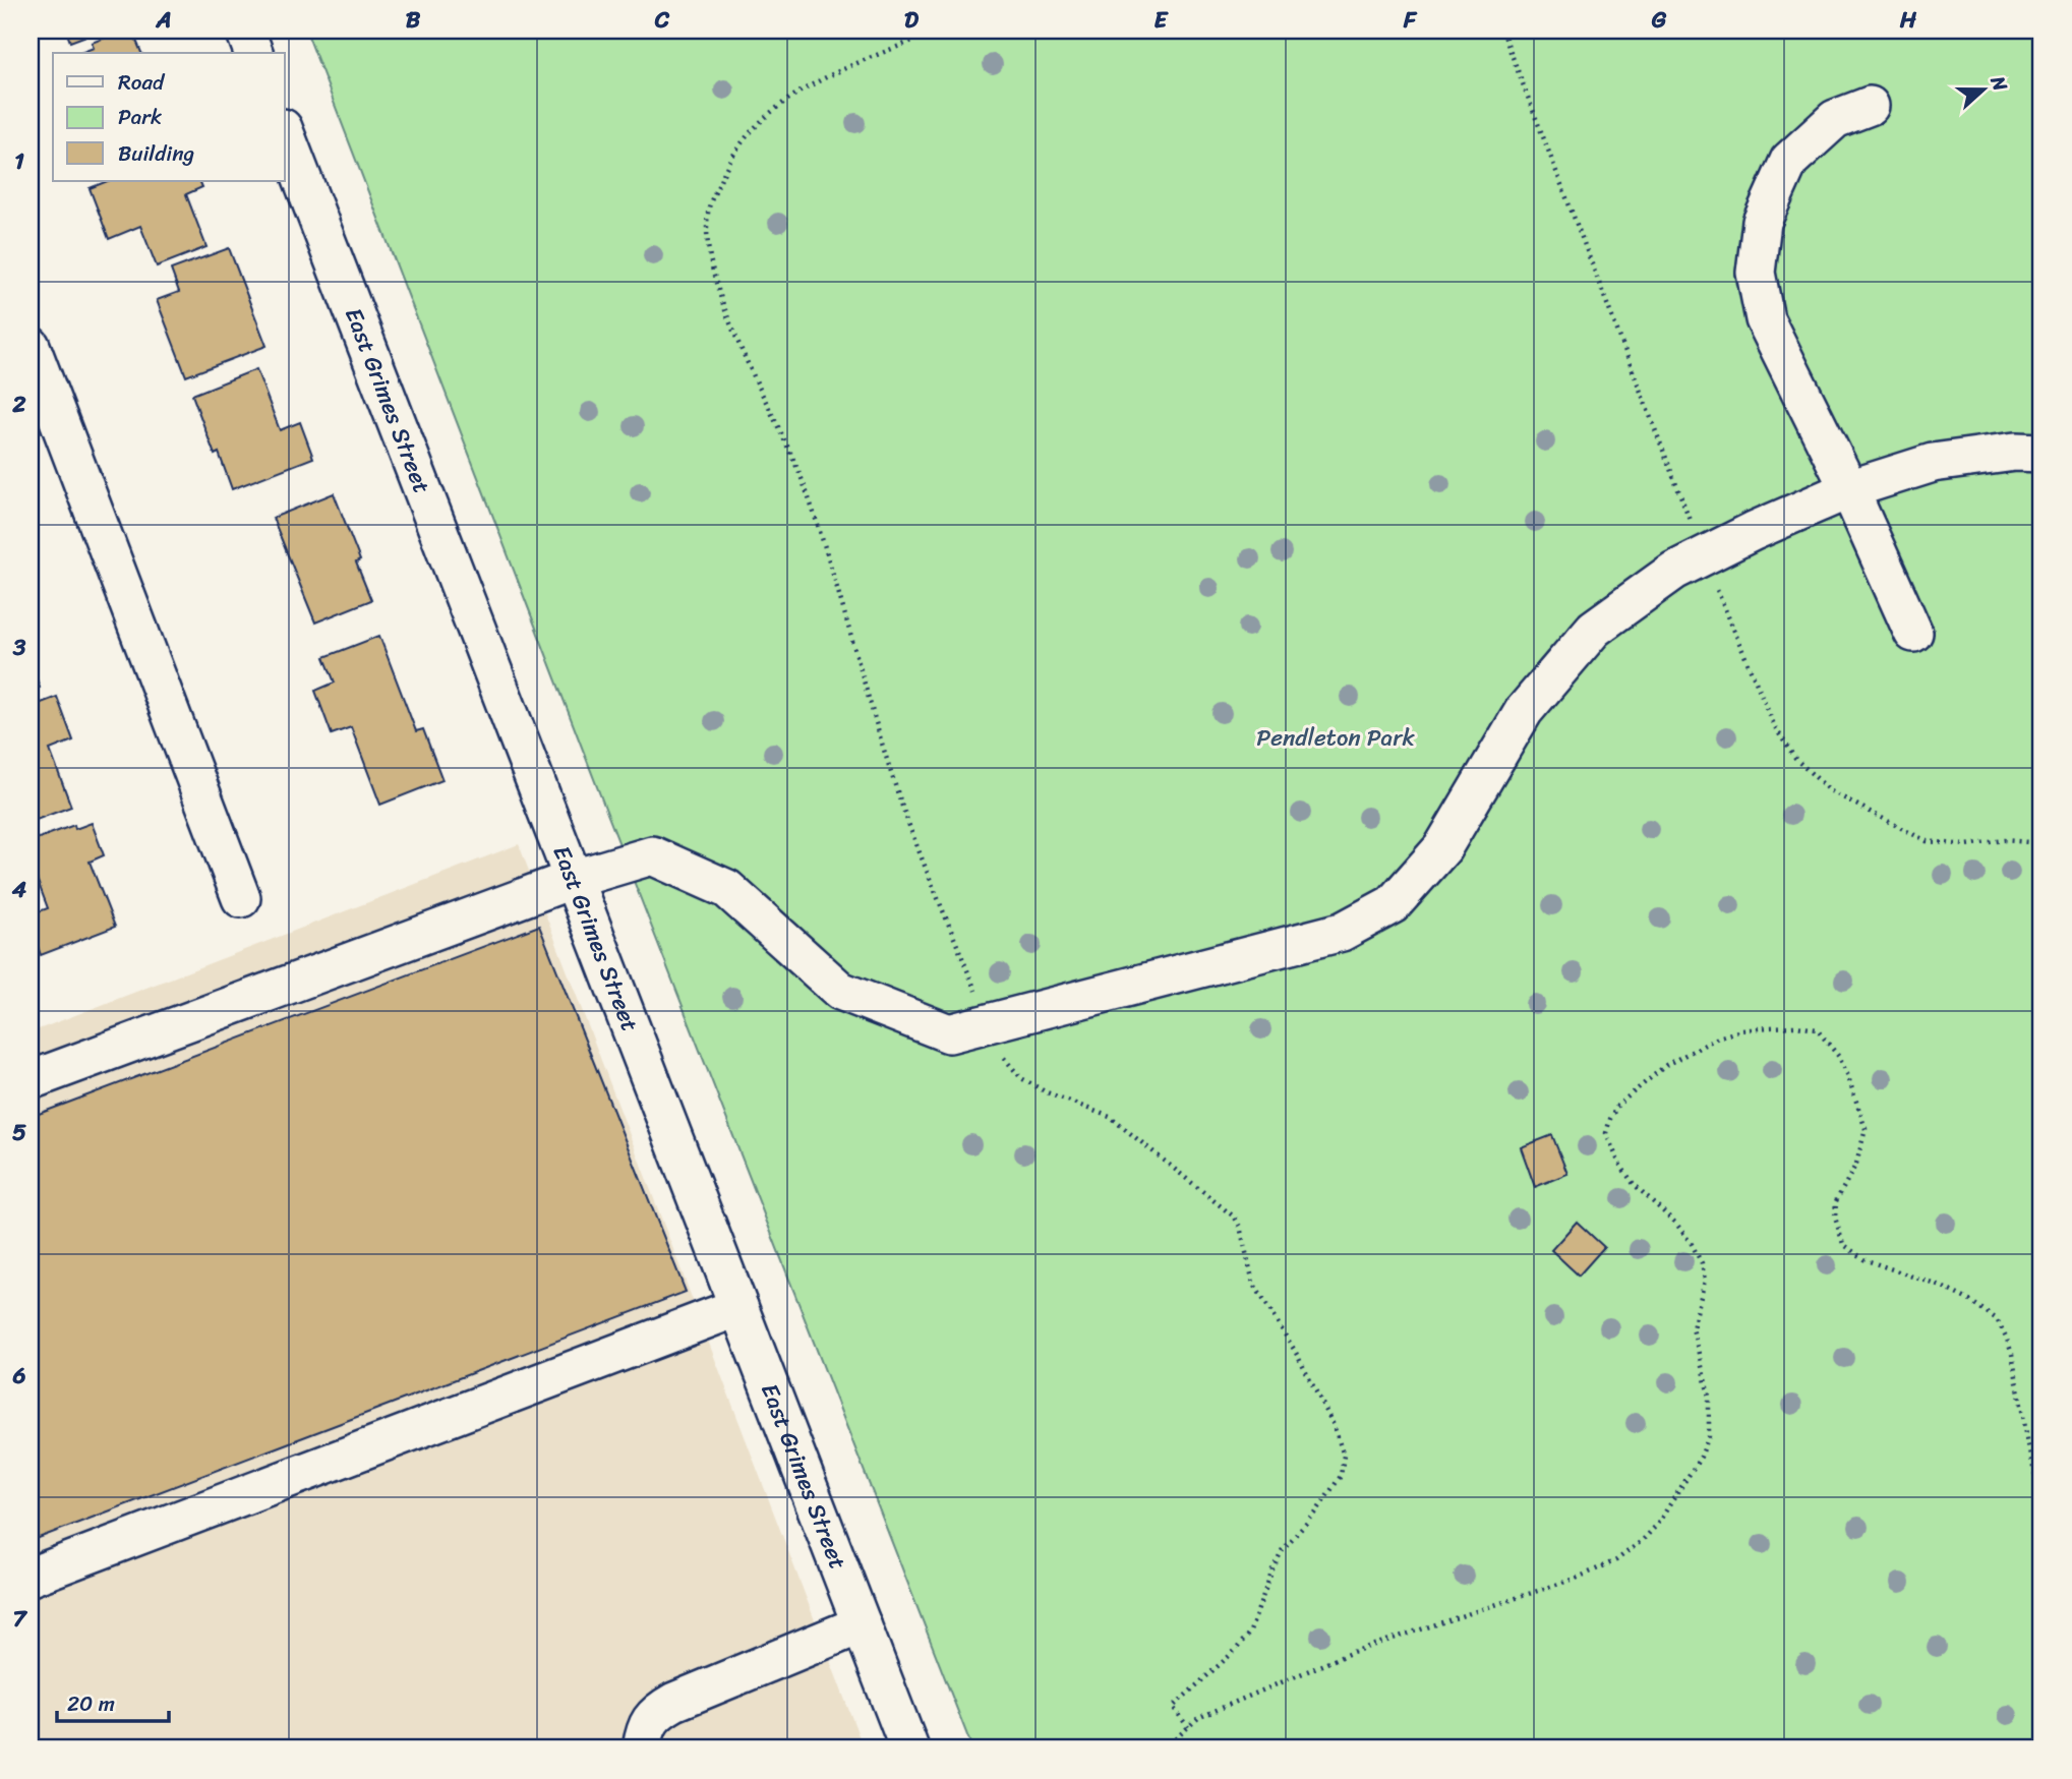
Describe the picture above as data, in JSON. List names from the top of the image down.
{
  "streets": {
    "street": ["East Grimes Street"]
  },
  "parks": ["Pendleton Park"],
  "legend": ["Road", "Park", "Building"],
  "scale_bar": "20 m",
  "north": "right",
  "grid": {
    "columns": [
      "A",
      "B",
      "C",
      "D",
      "E",
      "F",
      "G",
      "H"
    ],
    "rows": [
      "1",
      "2",
      "3",
      "4",
      "5",
      "6",
      "7"
    ]
  }
}
